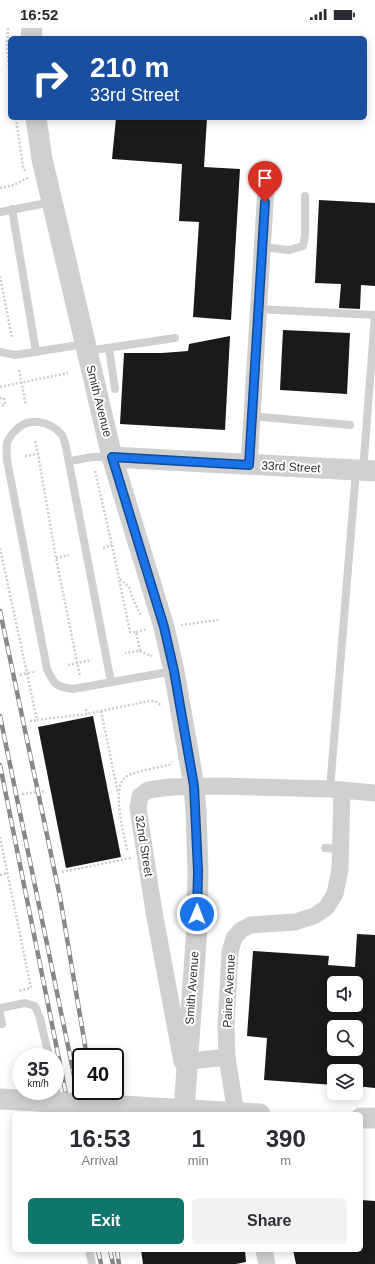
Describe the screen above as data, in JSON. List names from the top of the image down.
{
  "streets": {
    "street": [
      "Smith Avenue",
      "33rd Street",
      "32nd Street",
      "Paine Avenue"
    ]
  },
  "crossings": [
    ["Smith Avenue", "33rd Street"],
    ["Smith Avenue", "32nd Street"],
    ["32nd Street", "Paine Avenue"]
  ],
  "page": {
    "status": "16:52",
    "turn": ["210 m", "33rd Street"],
    "speed": "35 km/h",
    "limit": "40",
    "eta": [
      "16:53",
      "Arrival",
      "1",
      "min",
      "390",
      "m"
    ],
    "buttons": ["Exit", "Share"]
  }
}
